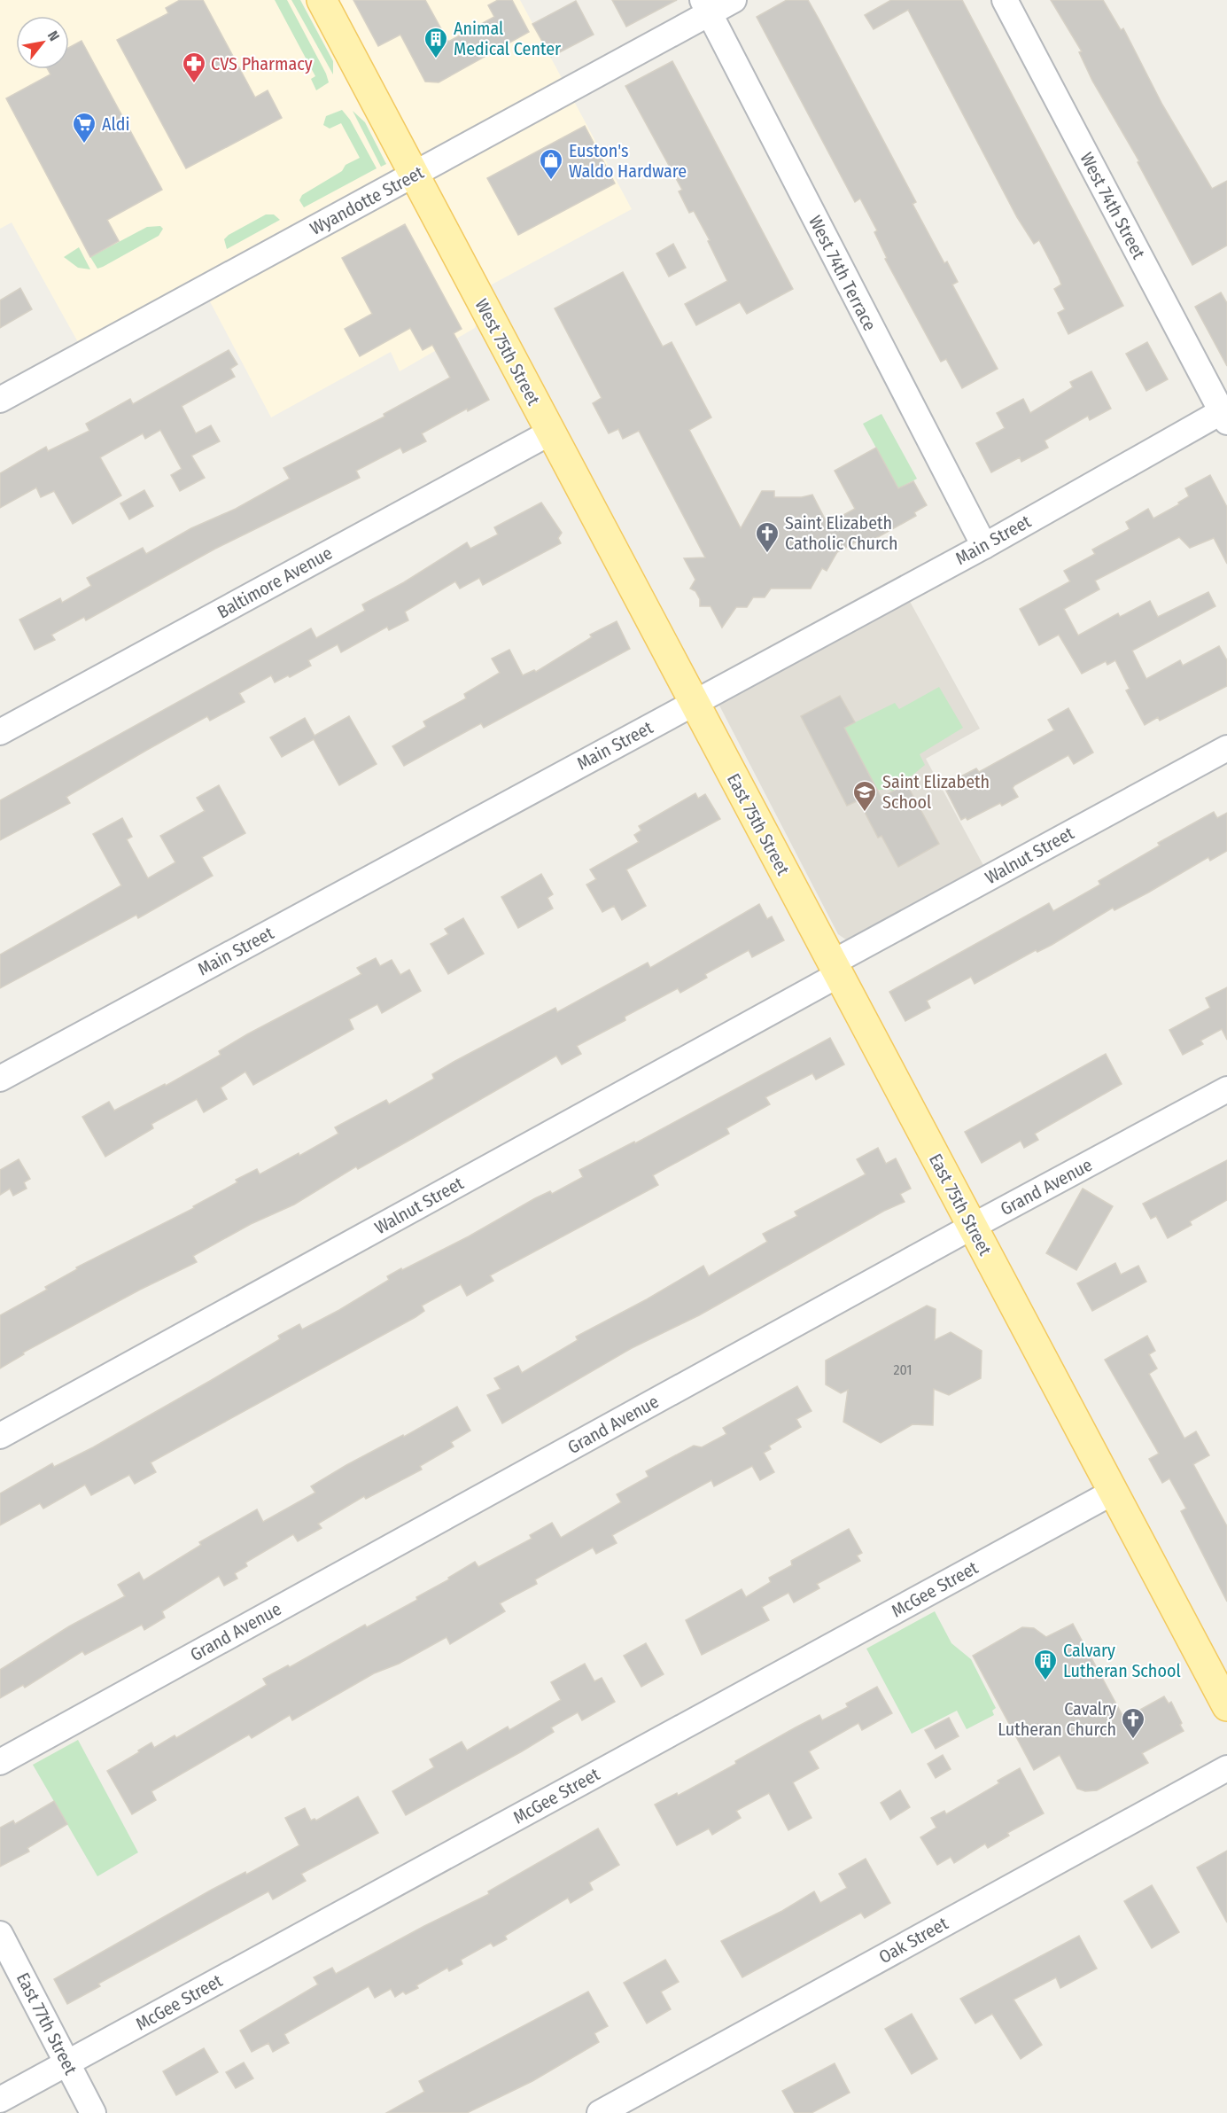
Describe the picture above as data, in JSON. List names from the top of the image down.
{
  "streets": {
    "main road": ["West 75th Street", "East 75th Street"],
    "street": [
      "Wyandotte Street",
      "West 74th Street",
      "West 74th Terrace",
      "Main Street",
      "Baltimore Avenue",
      "Walnut Street",
      "Grand Avenue",
      "McGee Street",
      "Oak Street",
      "East 77th Street"
    ]
  },
  "crossings": [
    ["Wyandotte Street", "West 74th Terrace"],
    ["Wyandotte Street", "West 75th Street"],
    ["West 74th Street", "Main Street"],
    ["West 74th Terrace", "Main Street"],
    ["West 75th Street", "Main Street"],
    ["West 75th Street", "Baltimore Avenue"],
    ["West 75th Street", "East 75th Street"],
    ["Main Street", "East 75th Street"],
    ["East 75th Street", "Walnut Street"],
    ["East 75th Street", "Grand Avenue"],
    ["East 75th Street", "McGee Street"],
    ["McGee Street", "East 77th Street"]
  ],
  "places": {
    "building": ["Animal Medical Center", "Calvary Lutheran School"],
    "pharmacy": ["CVS Pharmacy"],
    "supermarket": ["Aldi"],
    "shop": ["Euston's Waldo Hardware"],
    "church": ["Saint Elizabeth Catholic Church", "Cavalry Lutheran Church"],
    "school or university": ["Saint Elizabeth School"]
  },
  "house_numbers": ["201"],
  "north": "top right"
}
